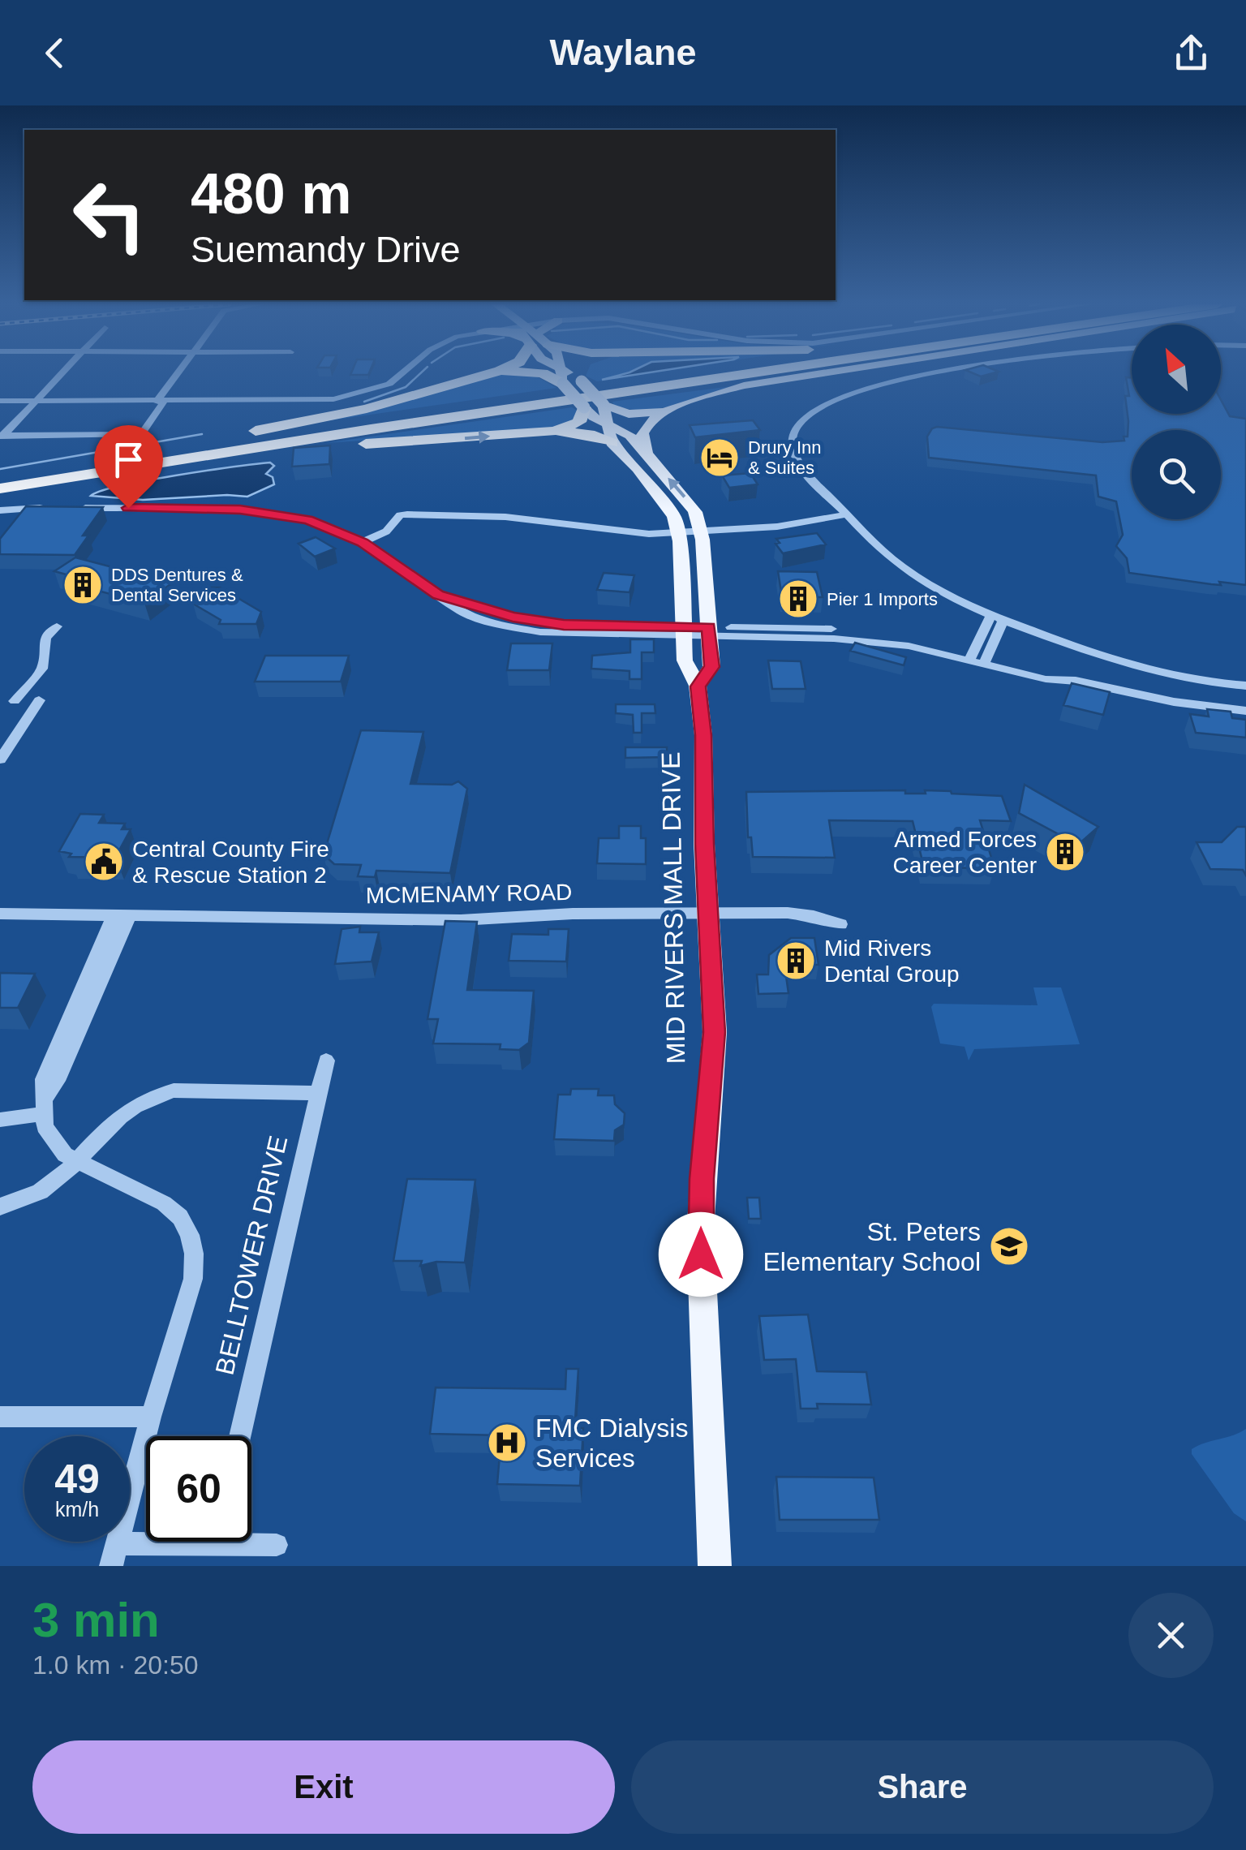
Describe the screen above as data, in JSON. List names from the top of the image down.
{
  "streets": {
    "main road": ["MID RIVERS MALL DRIVE"],
    "street": ["MCMENAMY ROAD", "BELLTOWER DRIVE"]
  },
  "crossings": [
    ["MCMENAMY ROAD", "MID RIVERS MALL DRIVE"]
  ],
  "places": {
    "hotel": ["Drury Inn & Suites"],
    "building": [
      "DDS Dentures & Dental Services",
      "Pier 1 Imports",
      "Armed Forces Career Center",
      "Mid Rivers Dental Group"
    ],
    "public building": ["Central County Fire & Rescue Station 2"],
    "school or university": ["St. Peters Elementary School"],
    "hospital": ["FMC Dialysis Services"]
  },
  "north": "top left",
  "page": {
    "header": "Waylane",
    "turn": ["480 m", "Suemandy Drive"],
    "speed": "49 km/h",
    "limit": "60",
    "heading": ["3 min", "1.0 km · 20:50"],
    "buttons": ["Exit", "Share"]
  }
}
